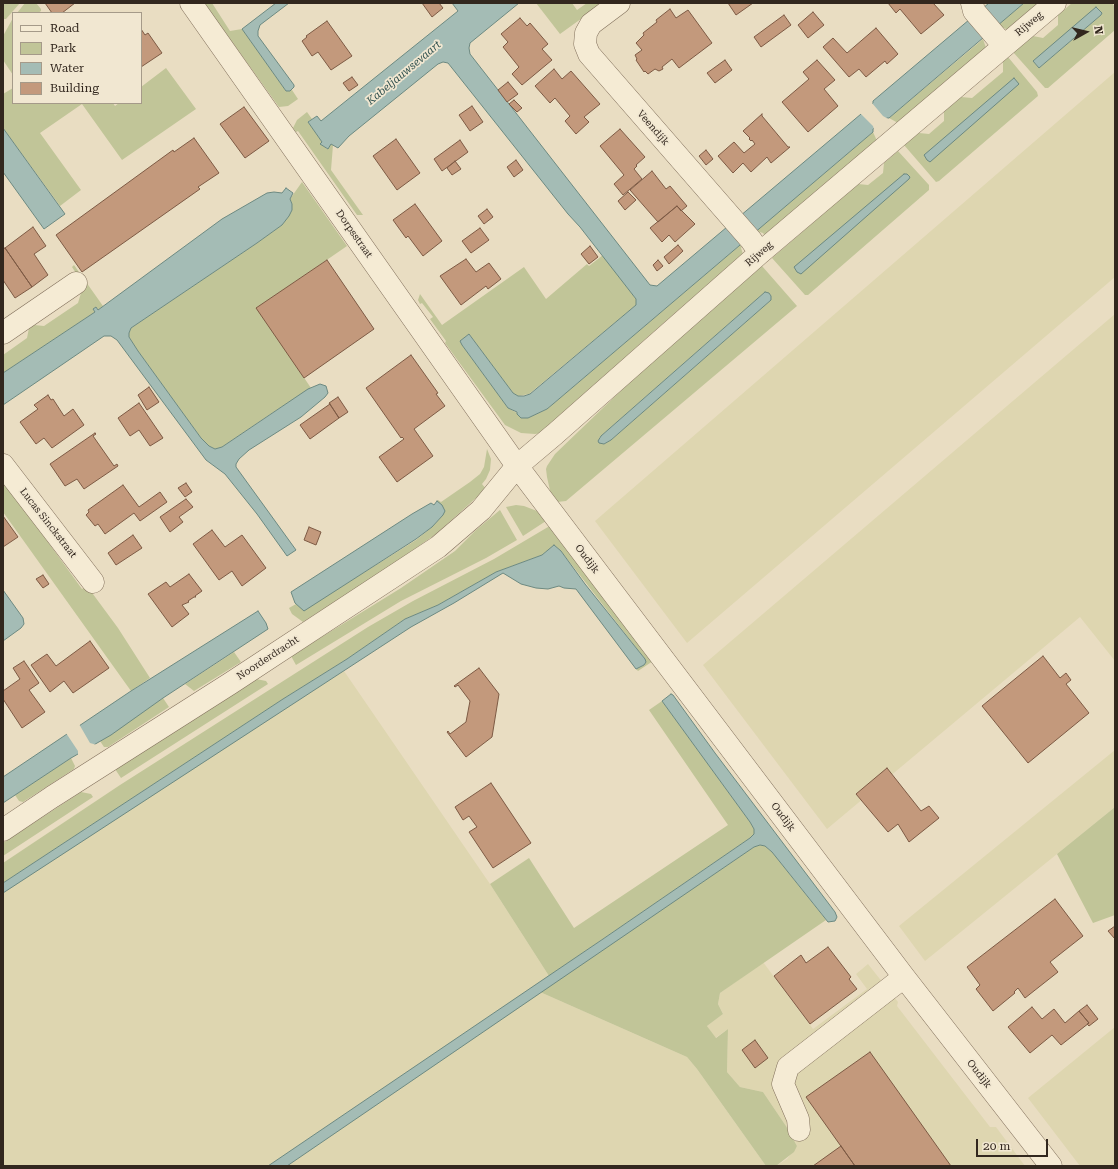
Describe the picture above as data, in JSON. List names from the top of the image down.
{
  "streets": {
    "street": [
      "Rijweg",
      "Veendijk",
      "Dorpsstraat",
      "Lucas Sinckstraat",
      "Oudijk",
      "Noorderdracht"
    ]
  },
  "crossings": [
    ["Rijweg", "Veendijk"],
    ["Rijweg", "Dorpsstraat"],
    ["Rijweg", "Oudijk"],
    ["Rijweg", "Noorderdracht"],
    ["Dorpsstraat", "Oudijk"],
    ["Dorpsstraat", "Noorderdracht"],
    ["Oudijk", "Noorderdracht"]
  ],
  "water": ["Kabeljauwsevaart"],
  "legend": [
    "Road",
    "Park",
    "Water",
    "Building"
  ],
  "scale_bar": "20 m",
  "north": "right"
}
